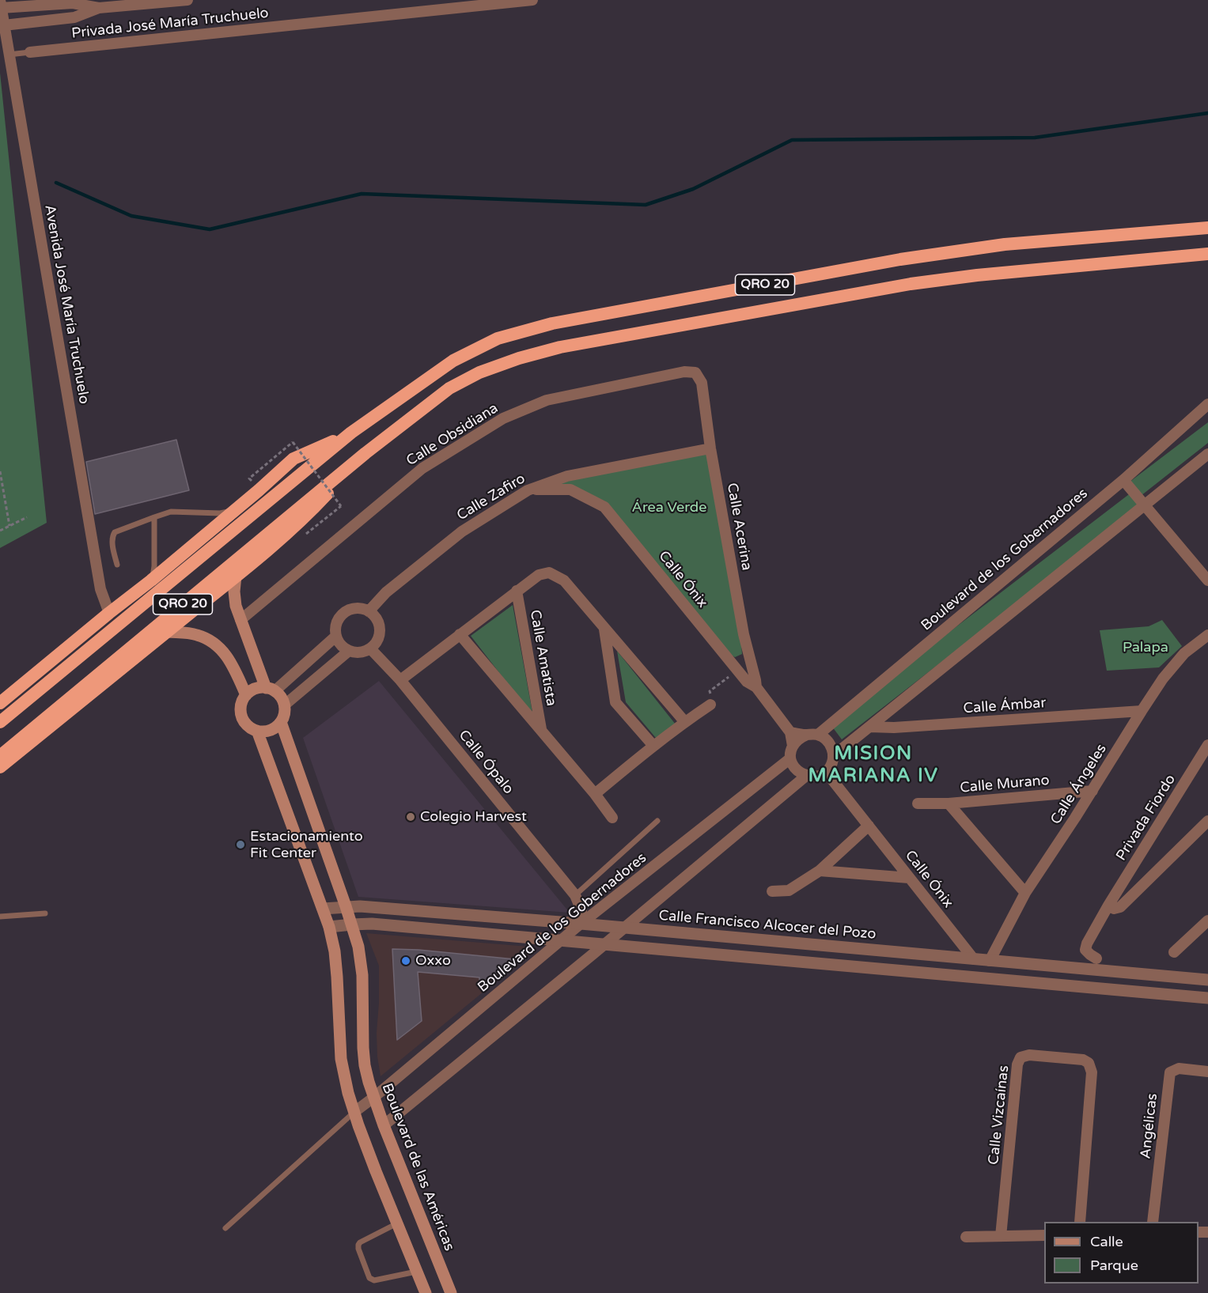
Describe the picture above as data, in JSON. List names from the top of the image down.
{
  "streets": {
    "highway": ["QRO 20"],
    "main road": ["Boulevard de las Américas"],
    "street": [
      "Privada José María Truchuelo",
      "Avenida José María Truchuelo",
      "Calle Obsidiana",
      "Calle Zafiro",
      "Calle Acerina",
      "Boulevard de los Gobernadores",
      "Calle Ónix",
      "Calle Amatista",
      "Calle Ámbar",
      "Calle Ópalo",
      "Calle Murano",
      "Calle Ángeles",
      "Privada Fiordo",
      "Calle Francisco Alcocer del Pozo",
      "Calle Vizcaínas",
      "Angélicas"
    ]
  },
  "crossings": [
    ["Privada José María Truchuelo", "Avenida José María Truchuelo"],
    ["Calle Obsidiana", "Calle Acerina"],
    ["Calle Zafiro", "Calle Acerina"],
    ["Calle Zafiro", "Calle Ónix"],
    ["Calle Zafiro", "Calle Ópalo"],
    ["Calle Acerina", "Calle Ónix"],
    ["Boulevard de los Gobernadores", "Calle Ónix"],
    ["Boulevard de los Gobernadores", "Calle Ópalo"],
    ["Boulevard de los Gobernadores", "Calle Francisco Alcocer del Pozo"],
    ["Boulevard de los Gobernadores", "Boulevard de las Américas"],
    ["Calle Ónix", "Calle Francisco Alcocer del Pozo"],
    ["Calle Ámbar", "Calle Ángeles"],
    ["Calle Ópalo", "Calle Francisco Alcocer del Pozo"],
    ["Calle Murano", "Calle Ángeles"],
    ["Calle Ángeles", "Calle Francisco Alcocer del Pozo"],
    ["Calle Francisco Alcocer del Pozo", "Boulevard de las Américas"]
  ],
  "districts": ["MISION MARIANA IV"],
  "parks": ["Área Verde", "Palapa"],
  "places": ["Colegio Harvest", "Estacionamiento Fit Center", "Oxxo"],
  "legend": ["Calle", "Parque"]
}
